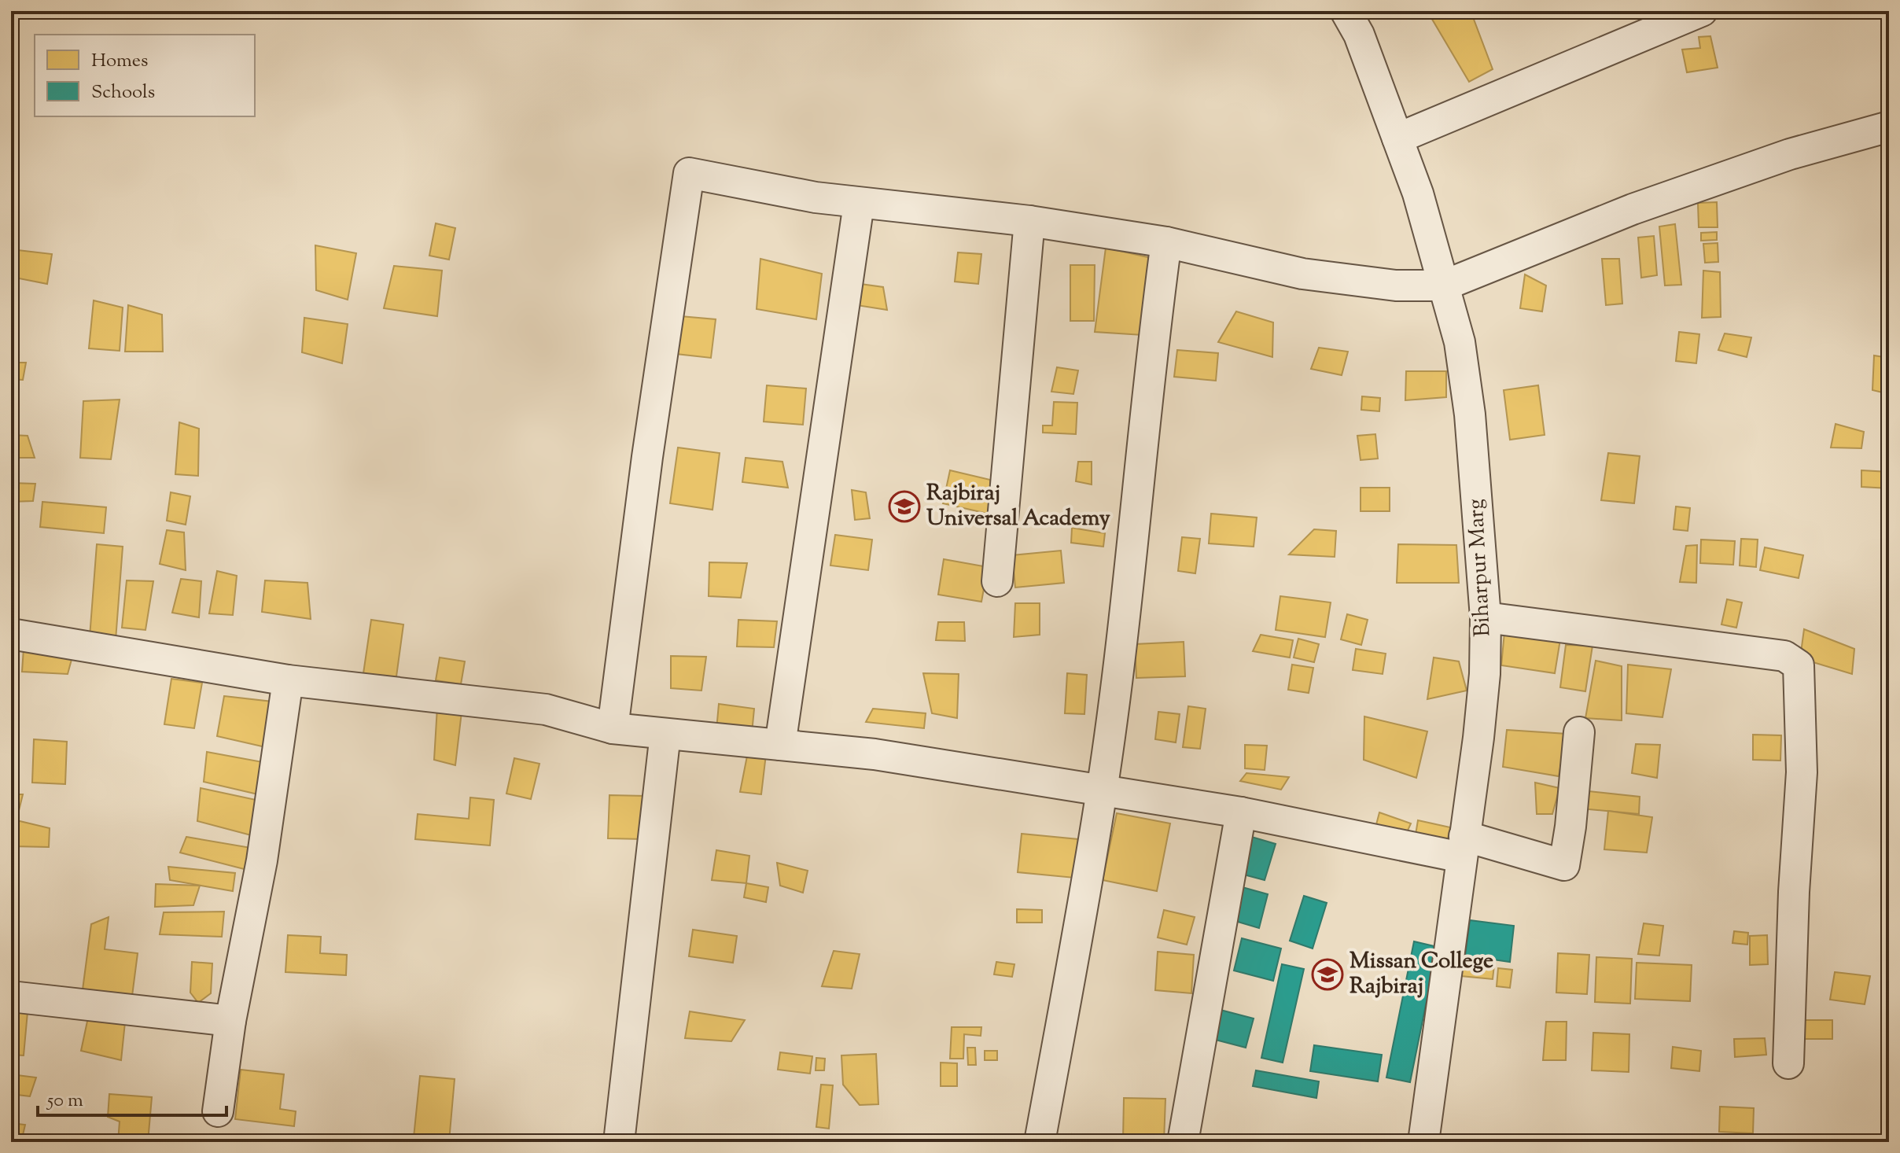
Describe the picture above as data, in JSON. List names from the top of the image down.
{
  "streets": {
    "street": ["Biharpur Marg"]
  },
  "places": {
    "school or university": ["Rajbiraj Universal Academy", "Missan College Rajbiraj"]
  },
  "legend": ["Homes", "Schools"],
  "scale_bar": "50 m"
}
